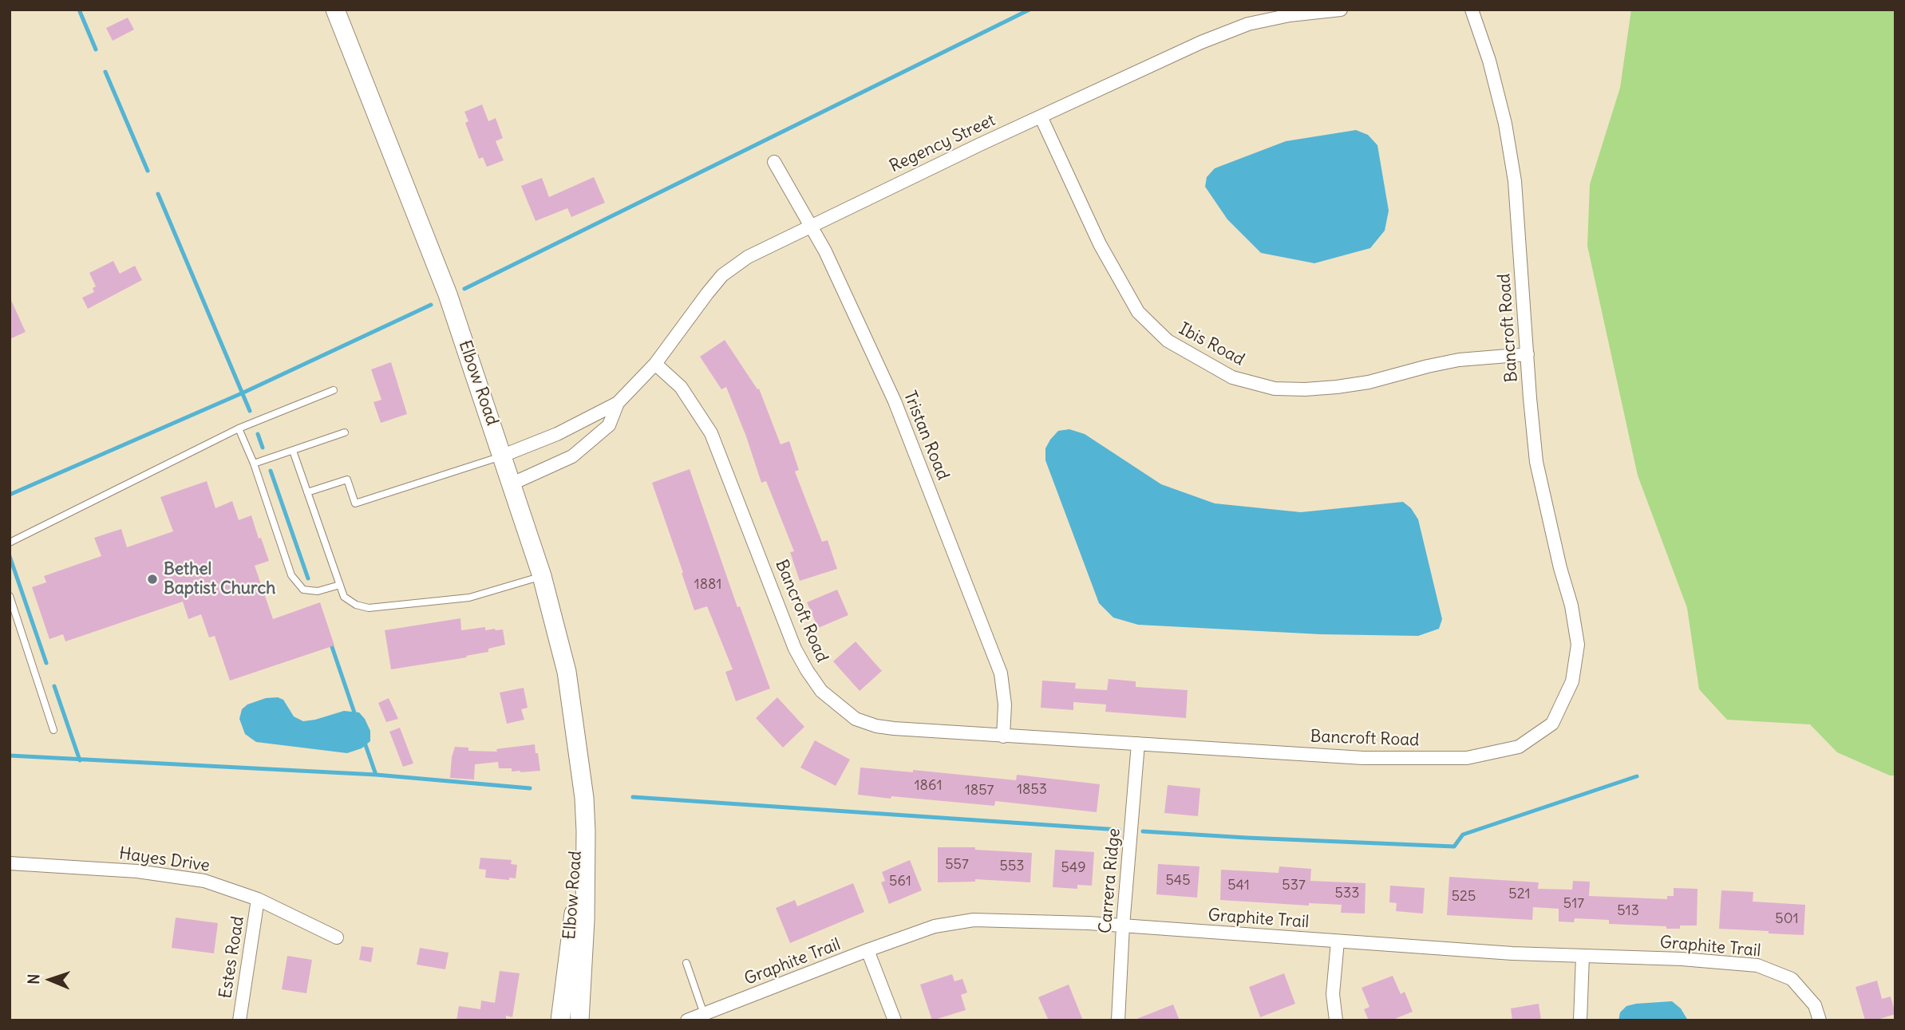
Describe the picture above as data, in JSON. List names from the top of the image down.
{
  "streets": {
    "main road": ["Elbow Road"],
    "street": [
      "Regency Street",
      "Bancroft Road",
      "Ibis Road",
      "Tristan Road",
      "Hayes Drive",
      "Carrera Ridge",
      "Graphite Trail",
      "Estes Road"
    ]
  },
  "crossings": [
    ["Regency Street", "Bancroft Road"],
    ["Regency Street", "Ibis Road"],
    ["Regency Street", "Elbow Road"],
    ["Regency Street", "Tristan Road"],
    ["Bancroft Road", "Ibis Road"],
    ["Bancroft Road", "Tristan Road"],
    ["Bancroft Road", "Carrera Ridge"],
    ["Hayes Drive", "Estes Road"],
    ["Carrera Ridge", "Graphite Trail"]
  ],
  "places": ["Bethel Baptist Church"],
  "house_numbers": [
    "1881",
    "1861",
    "1853",
    "1857",
    "557",
    "553",
    "549",
    "545",
    "561",
    "541",
    "537",
    "533",
    "521",
    "525",
    "517",
    "513",
    "501"
  ],
  "north": "left"
}
